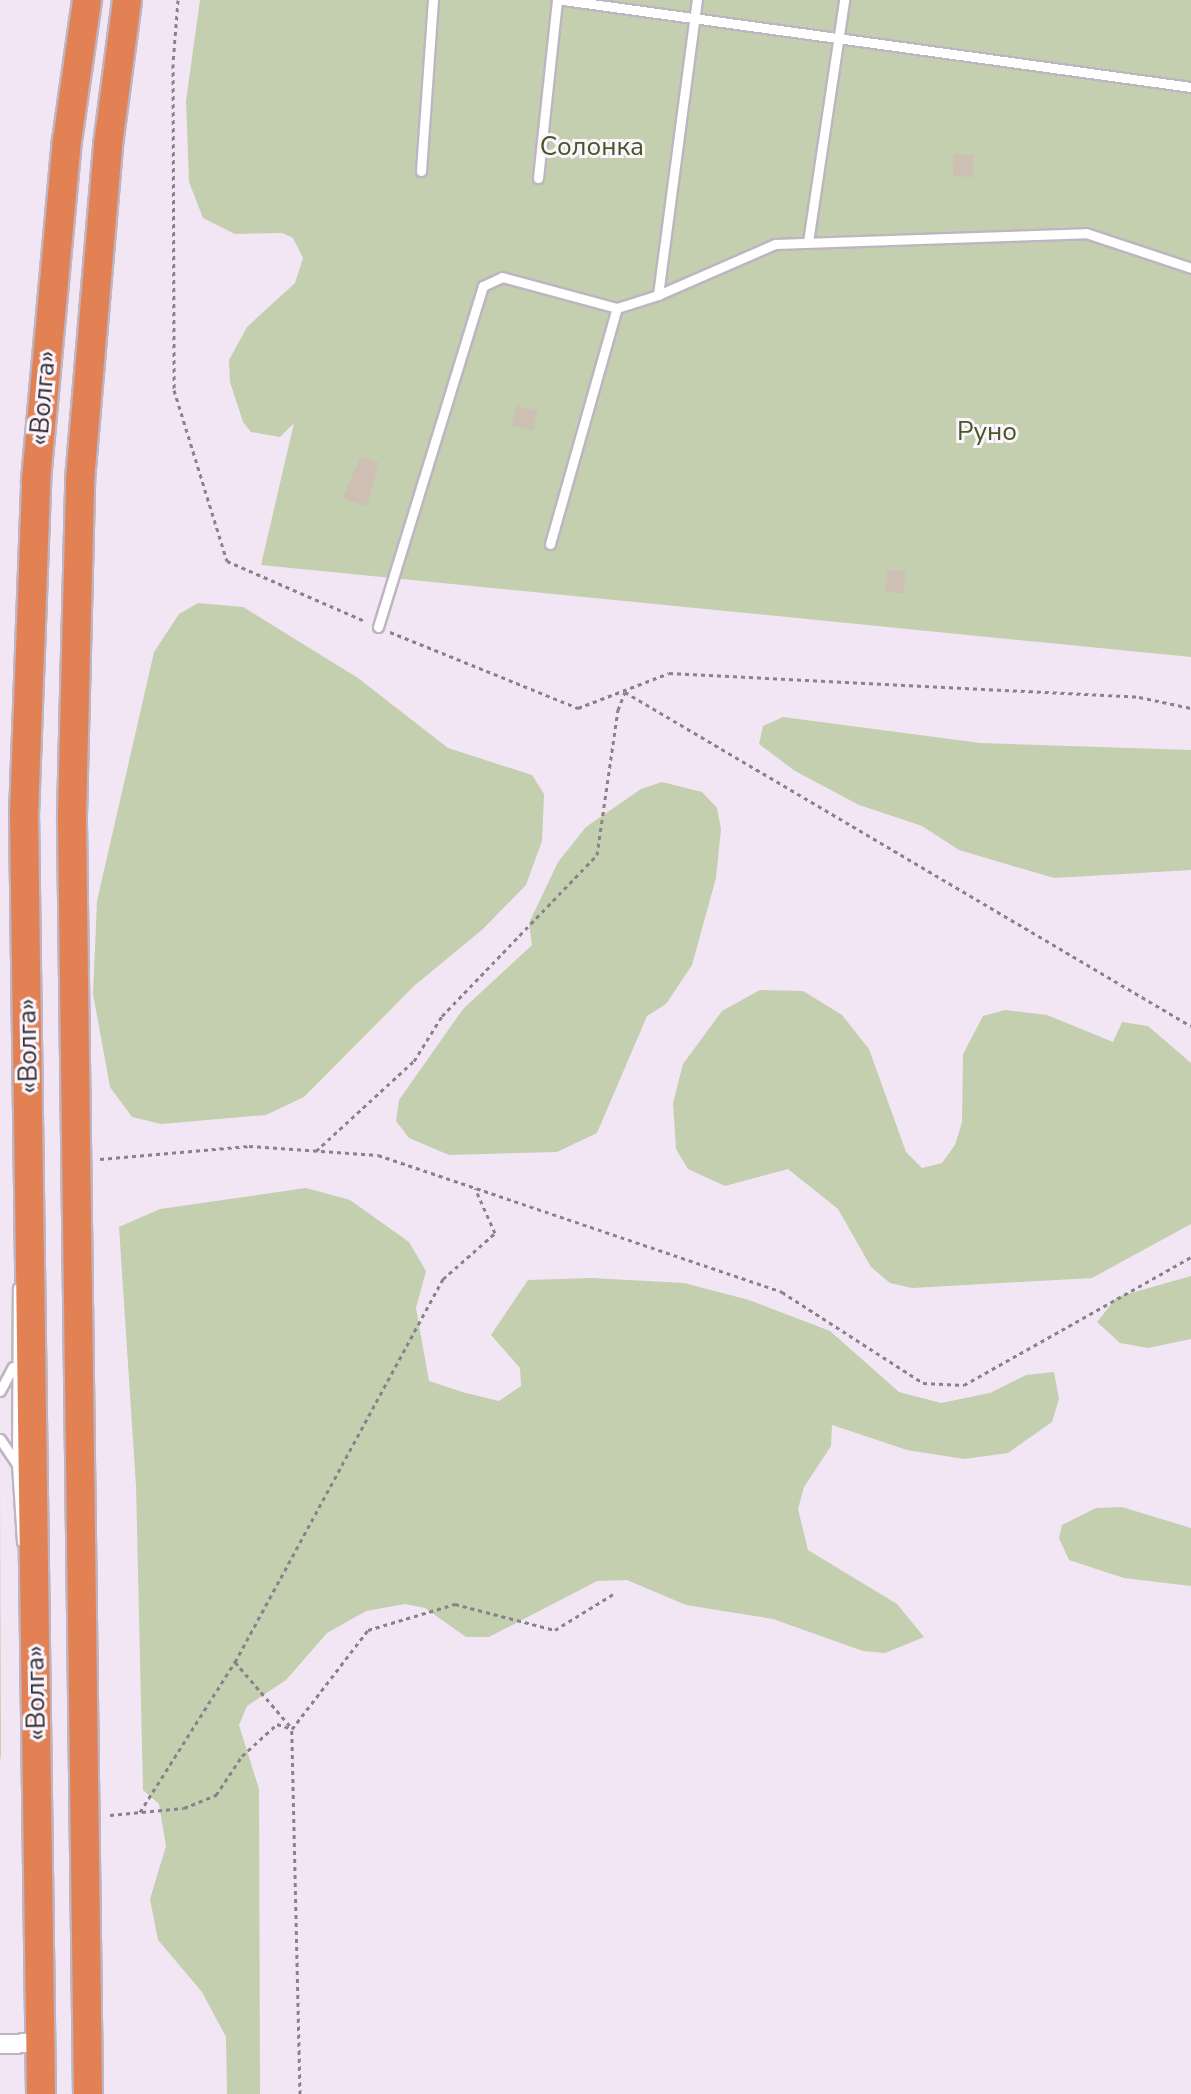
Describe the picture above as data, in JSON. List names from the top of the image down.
{
  "streets": {
    "highway": ["«Волга»"]
  },
  "parks": ["Солонка", "Руно"]
}
